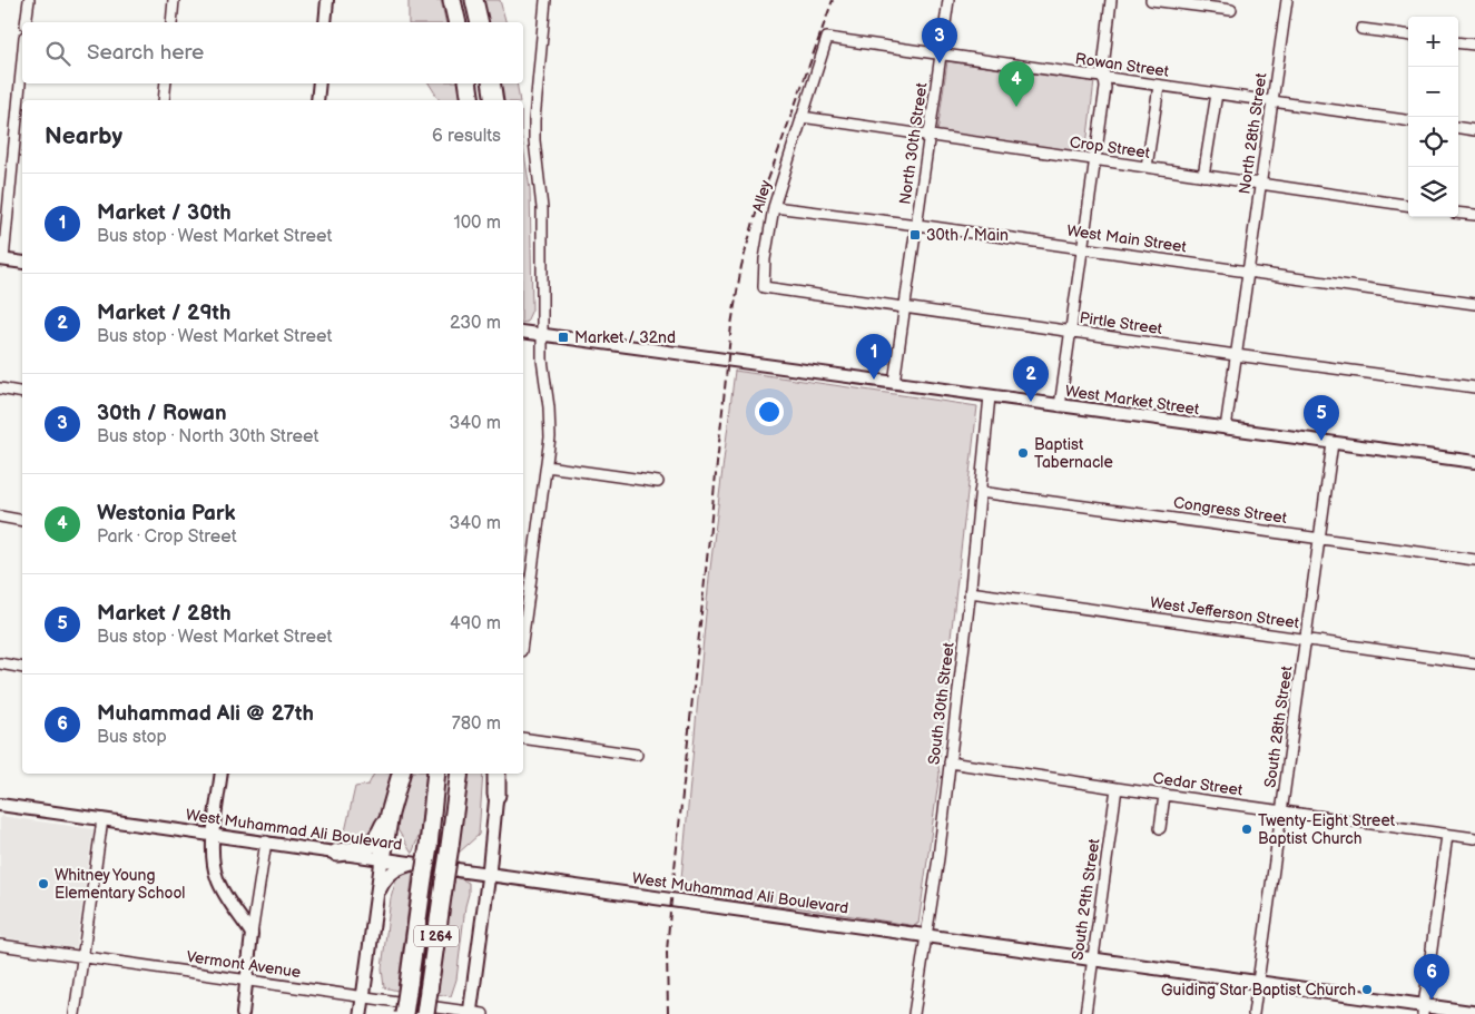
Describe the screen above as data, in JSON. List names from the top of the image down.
{
  "streets": {
    "highway": ["I 264"],
    "main road": ["West Muhammad Ali Boulevard"],
    "street": [
      "Rowan Street",
      "North 28th Street",
      "North 30th Street",
      "Crop Street",
      "Alley",
      "West Main Street",
      "Pirtle Street",
      "West Market Street",
      "Congress Street",
      "West Jefferson Street",
      "South 30th Street",
      "South 28th Street",
      "Cedar Street",
      "South 29th Street",
      "Vermont Avenue"
    ]
  },
  "crossings": [
    ["Rowan Street", "North 28th Street"],
    ["Rowan Street", "North 30th Street"],
    ["Rowan Street", "Alley"],
    ["North 28th Street", "Crop Street"],
    ["North 28th Street", "West Main Street"],
    ["North 30th Street", "Crop Street"],
    ["North 30th Street", "West Main Street"],
    ["Crop Street", "Alley"],
    ["Alley", "West Main Street"],
    ["Alley", "Pirtle Street"],
    ["West Market Street", "South 30th Street"],
    ["West Market Street", "South 28th Street"],
    ["Congress Street", "South 30th Street"],
    ["Congress Street", "South 28th Street"],
    ["West Jefferson Street", "South 30th Street"],
    ["West Jefferson Street", "South 28th Street"],
    ["South 30th Street", "Cedar Street"],
    ["South 30th Street", "West Muhammad Ali Boulevard"],
    ["South 28th Street", "Cedar Street"],
    ["South 28th Street", "West Muhammad Ali Boulevard"],
    ["Cedar Street", "South 29th Street"],
    ["West Muhammad Ali Boulevard", "South 29th Street"]
  ],
  "places": {
    "transit": ["30th / Main", "Market / 32nd"],
    "other": [
      "Baptist Tabernacle",
      "Twenty-Eight Street Baptist Church",
      "Whitney Young Elementary School",
      "Guiding Star Baptist Church"
    ]
  },
  "page": {
    "map_buttons": ["+", "−"],
    "pins": [
      "3",
      "4",
      "1",
      "2",
      "5",
      "6"
    ],
    "search": "Search here",
    "heading": ["Nearby", "6 results"],
    "list": [
      {
        "mark": "1",
        "name": "Market / 30th",
        "note": "Bus stop · West Market Street",
        "value": "100 m"
      },
      {
        "mark": "2",
        "name": "Market / 29th",
        "note": "Bus stop · West Market Street",
        "value": "230 m"
      },
      {
        "mark": "3",
        "name": "30th / Rowan",
        "note": "Bus stop · North 30th Street",
        "value": "340 m"
      },
      {
        "mark": "4",
        "name": "Westonia Park",
        "note": "Park · Crop Street",
        "value": "340 m"
      },
      {
        "mark": "5",
        "name": "Market / 28th",
        "note": "Bus stop · West Market Street",
        "value": "490 m"
      },
      {
        "mark": "6",
        "name": "Muhammad Ali @ 27th",
        "note": "Bus stop",
        "value": "780 m"
      }
    ]
  }
}
